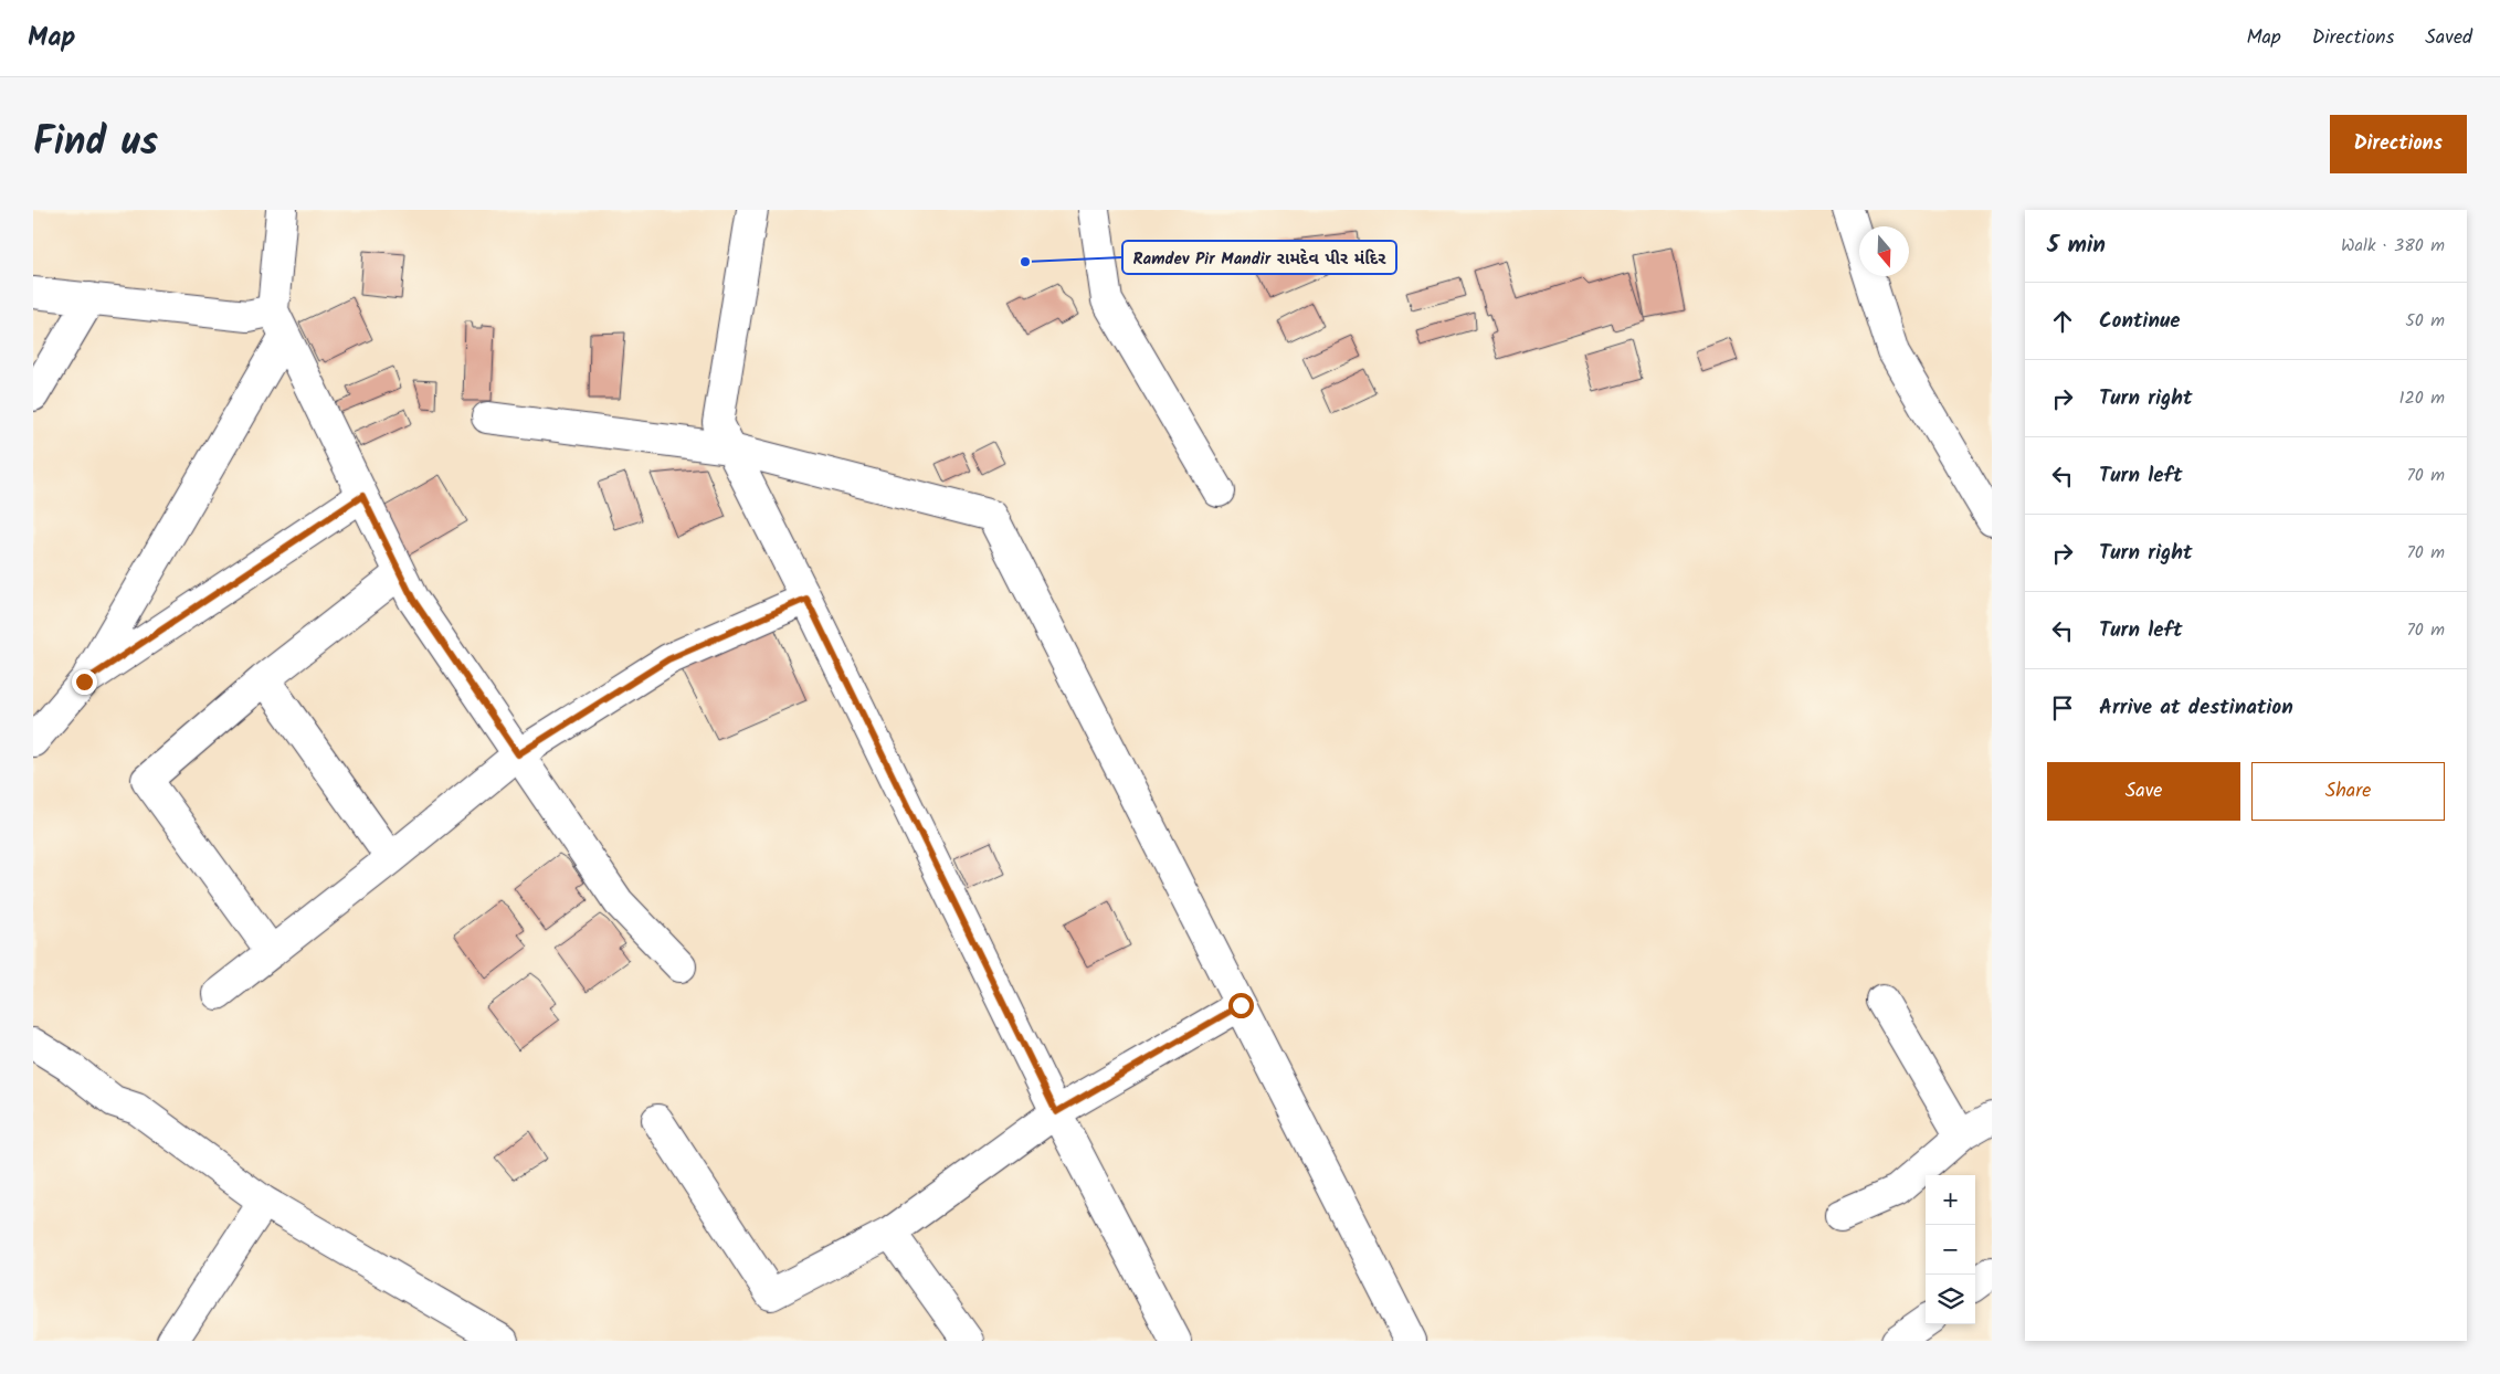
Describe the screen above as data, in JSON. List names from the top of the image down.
{
  "places": ["Ramdev Pir Mandir રામદેવ પીર મંદિર"],
  "north": "bottom",
  "page": {
    "header": "Map",
    "nav": ["Map", "Directions", "Saved"],
    "title": "Find us",
    "buttons": [
      "Directions",
      ["Save", "Share"]
    ],
    "heading": ["5 min", "Walk · 380 m"],
    "list": [
      ["Continue", "50 m"],
      ["Turn right", "120 m"],
      ["Turn left", "70 m"],
      ["Turn right", "70 m"],
      ["Turn left", "70 m"],
      "Arrive at destination"
    ],
    "map_buttons": ["+", "−"]
  }
}
